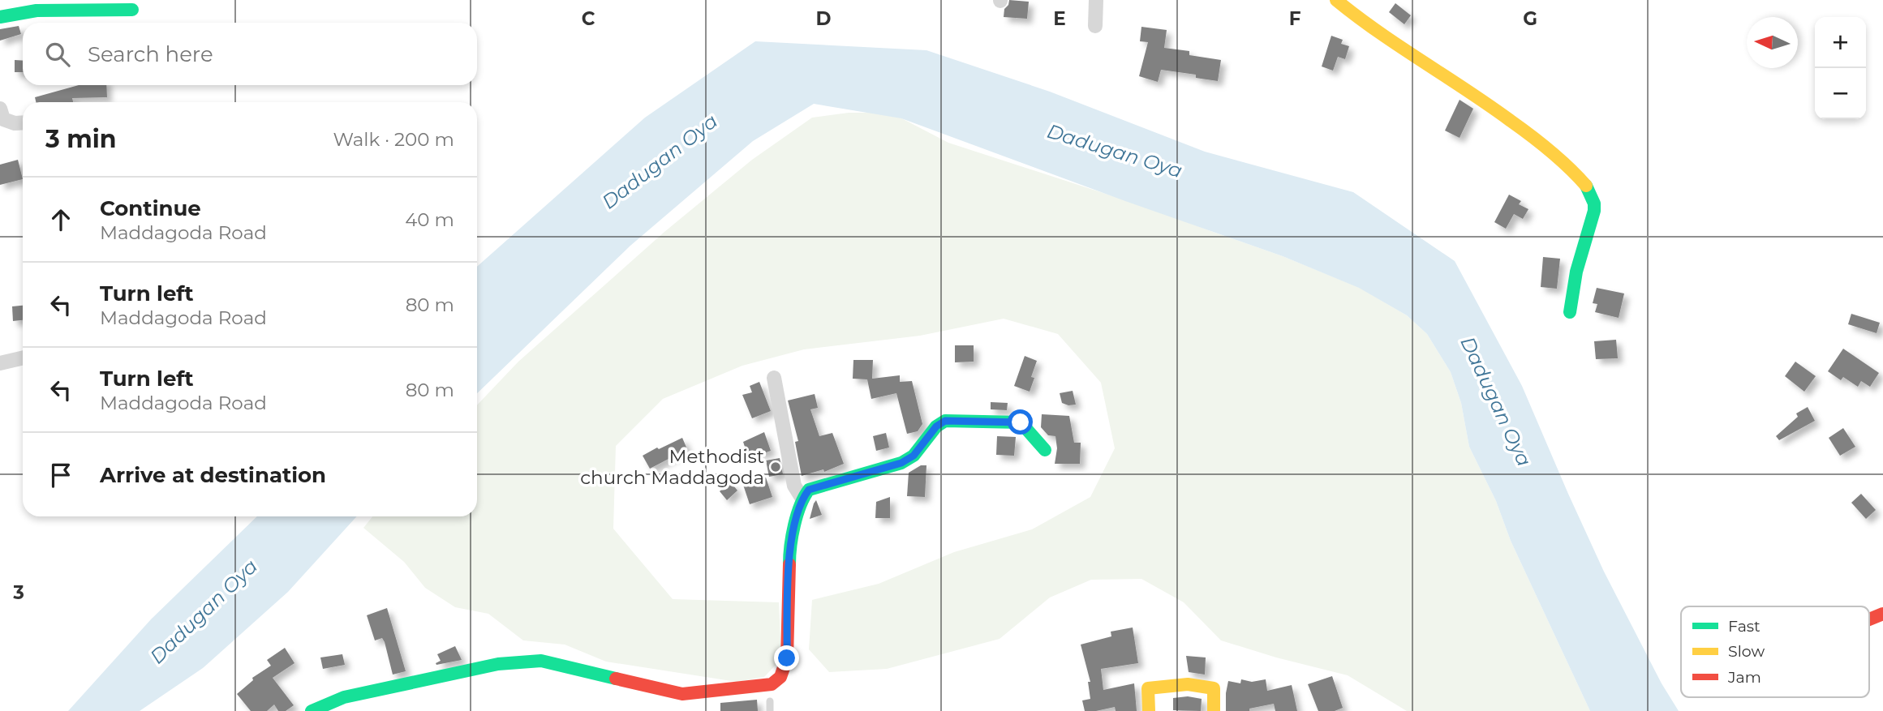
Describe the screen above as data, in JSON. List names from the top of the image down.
{
  "water": ["Dadugan Oya"],
  "places": ["Methodist church Maddagoda"],
  "legend": ["Fast", "Slow", "Jam"],
  "north": "left",
  "page": {
    "map_buttons": ["+", "−"],
    "search": "Search here",
    "heading": ["3 min", "Walk · 200 m"],
    "list": [
      ["Continue", "Maddagoda Road", "40 m"],
      ["Turn left", "Maddagoda Road", "80 m"],
      ["Turn left", "Maddagoda Road", "80 m"],
      "Arrive at destination"
    ]
  },
  "grid": {
    "columns": [
      "C",
      "D",
      "E",
      "F",
      "G"
    ],
    "rows": ["3"]
  }
}
